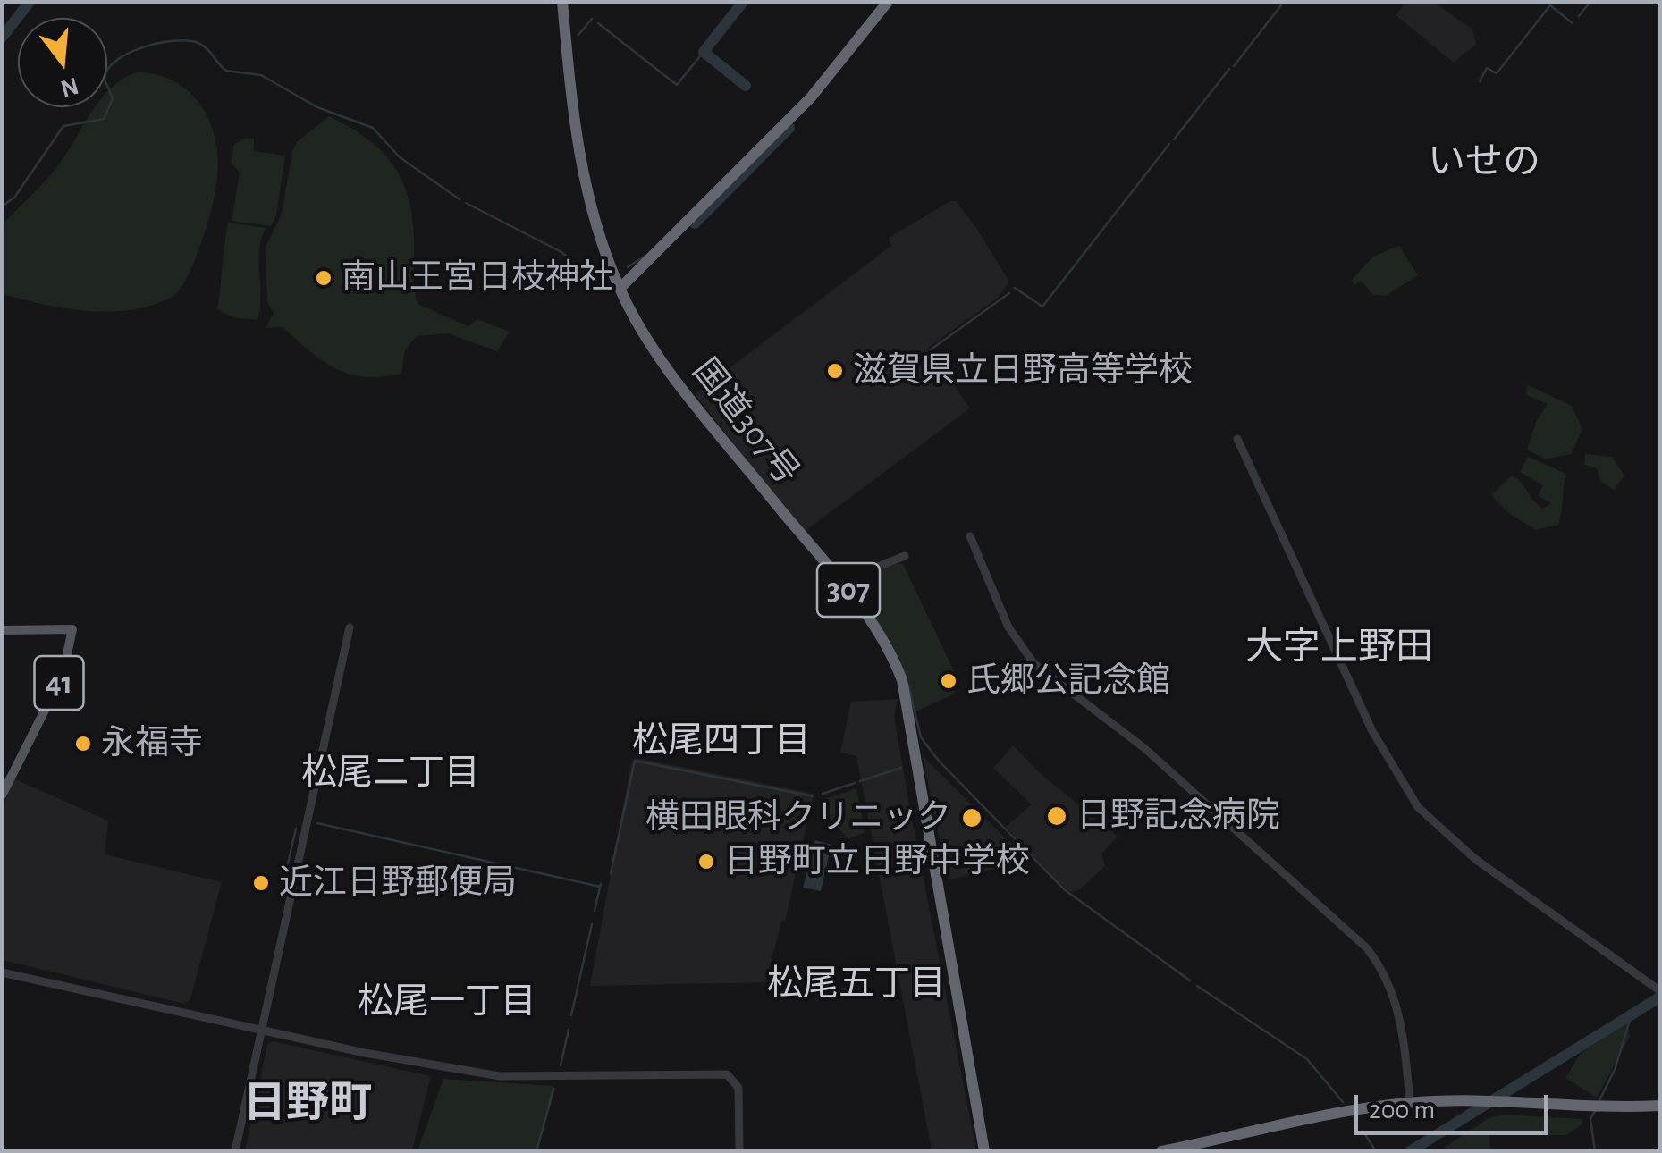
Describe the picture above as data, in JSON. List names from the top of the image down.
{
  "streets": {
    "highway": ["国道307号", "307"],
    "main road": ["41"]
  },
  "crossings": [
    ["国道307号", "307"]
  ],
  "districts": [
    "いせの",
    "大字上野田",
    "松尾四丁目",
    "松尾二丁目",
    "松尾五丁目",
    "松尾一丁目",
    "日野町"
  ],
  "places": [
    "南山王宮日枝神社",
    "滋賀県立日野高等学校",
    "氏郷公記念館",
    "永福寺",
    "日野記念病院",
    "横田眼科クリニック",
    "日野町立日野中学校",
    "近江日野郵便局"
  ],
  "scale_bar": "200 m",
  "north": "bottom"
}
